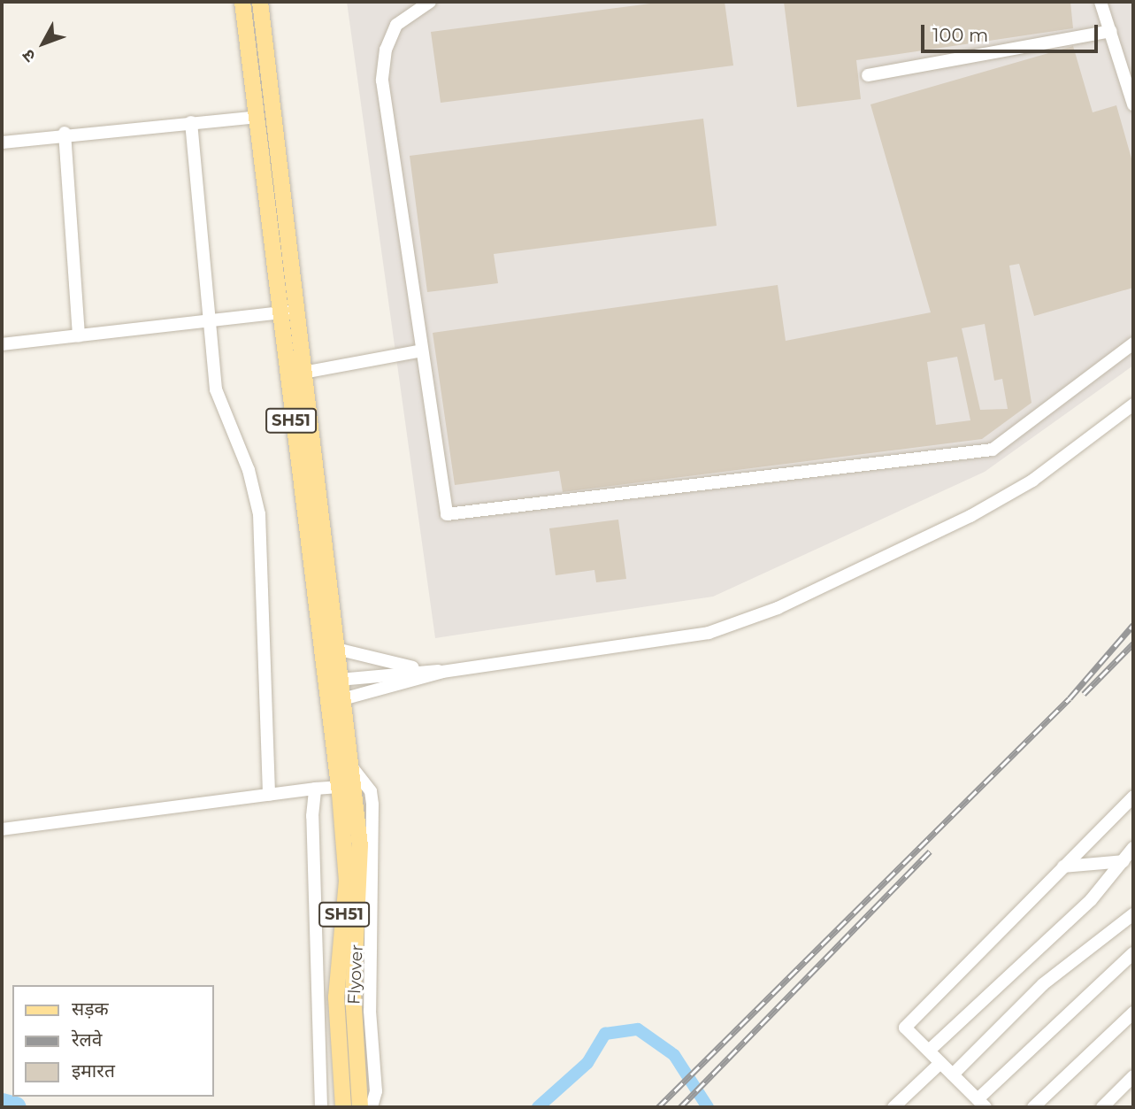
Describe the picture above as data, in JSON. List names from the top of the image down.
{
  "streets": {
    "main road": ["SH51", "Flyover"]
  },
  "crossings": [
    ["SH51", "Flyover"]
  ],
  "legend": ["सड़क", "रेलवे", "इमारत"],
  "scale_bar": "100 m",
  "north": "bottom left"
}
